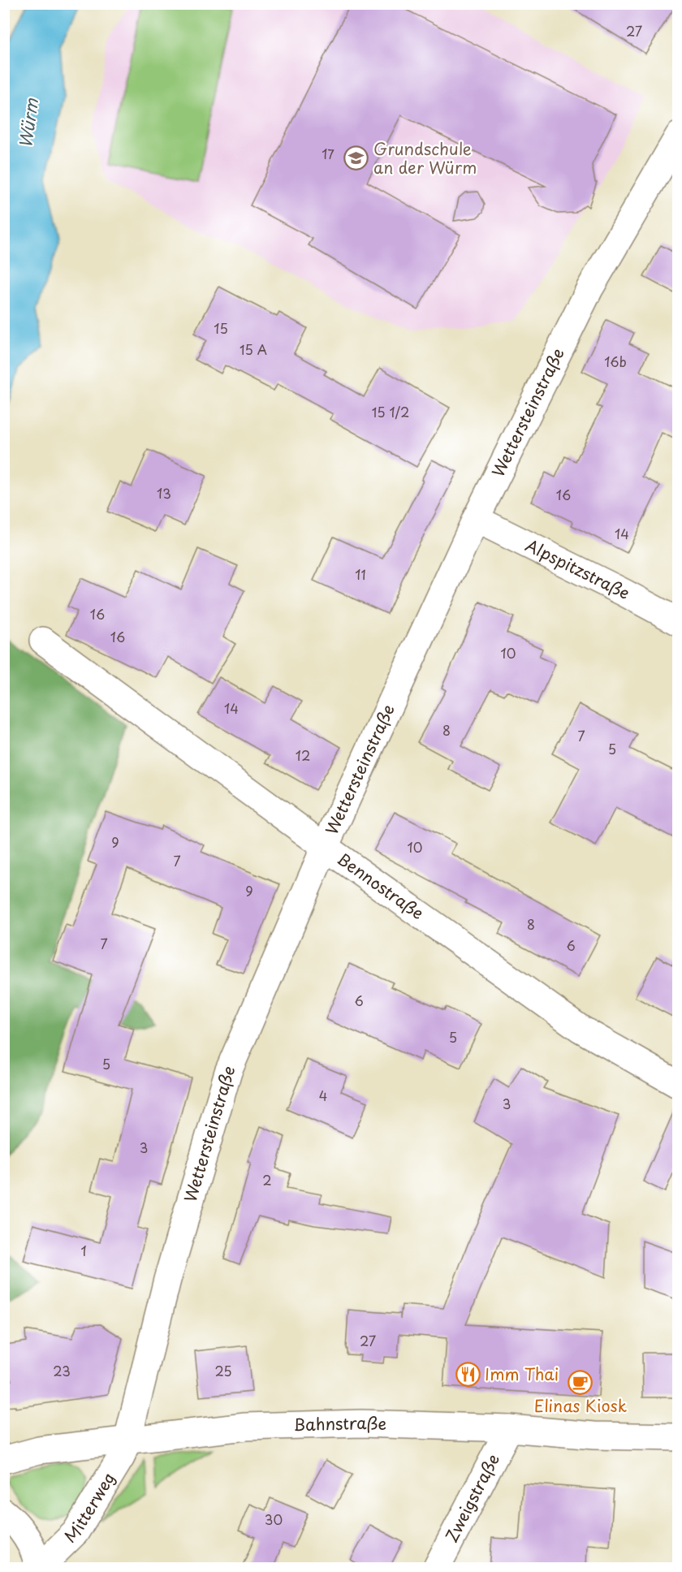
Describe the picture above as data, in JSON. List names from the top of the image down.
{
  "streets": {
    "street": [
      "Wettersteinstraße",
      "Alpspitzstraße",
      "Bennostraße",
      "Bahnstraße",
      "Zweigstraße",
      "Mitterweg"
    ]
  },
  "crossings": [
    ["Wettersteinstraße", "Alpspitzstraße"],
    ["Wettersteinstraße", "Bennostraße"],
    ["Wettersteinstraße", "Bahnstraße"],
    ["Wettersteinstraße", "Mitterweg"],
    ["Bahnstraße", "Zweigstraße"],
    ["Bahnstraße", "Mitterweg"]
  ],
  "water": ["Würm"],
  "places": {
    "school or university": ["Grundschule an der Würm"],
    "restaurant": ["Imm Thai"],
    "cafe": ["Elinas Kiosk"]
  },
  "house_numbers": [
    "27",
    "17",
    "15",
    "15 A",
    "16b",
    "15 1/2",
    "13",
    "16",
    "14",
    "11",
    "16",
    "16",
    "10",
    "14",
    "8",
    "7",
    "5",
    "12",
    "9",
    "10",
    "7",
    "9",
    "8",
    "7",
    "6",
    "6",
    "5",
    "5",
    "4",
    "3",
    "3",
    "2",
    "1",
    "27",
    "23",
    "25",
    "30"
  ]
}
